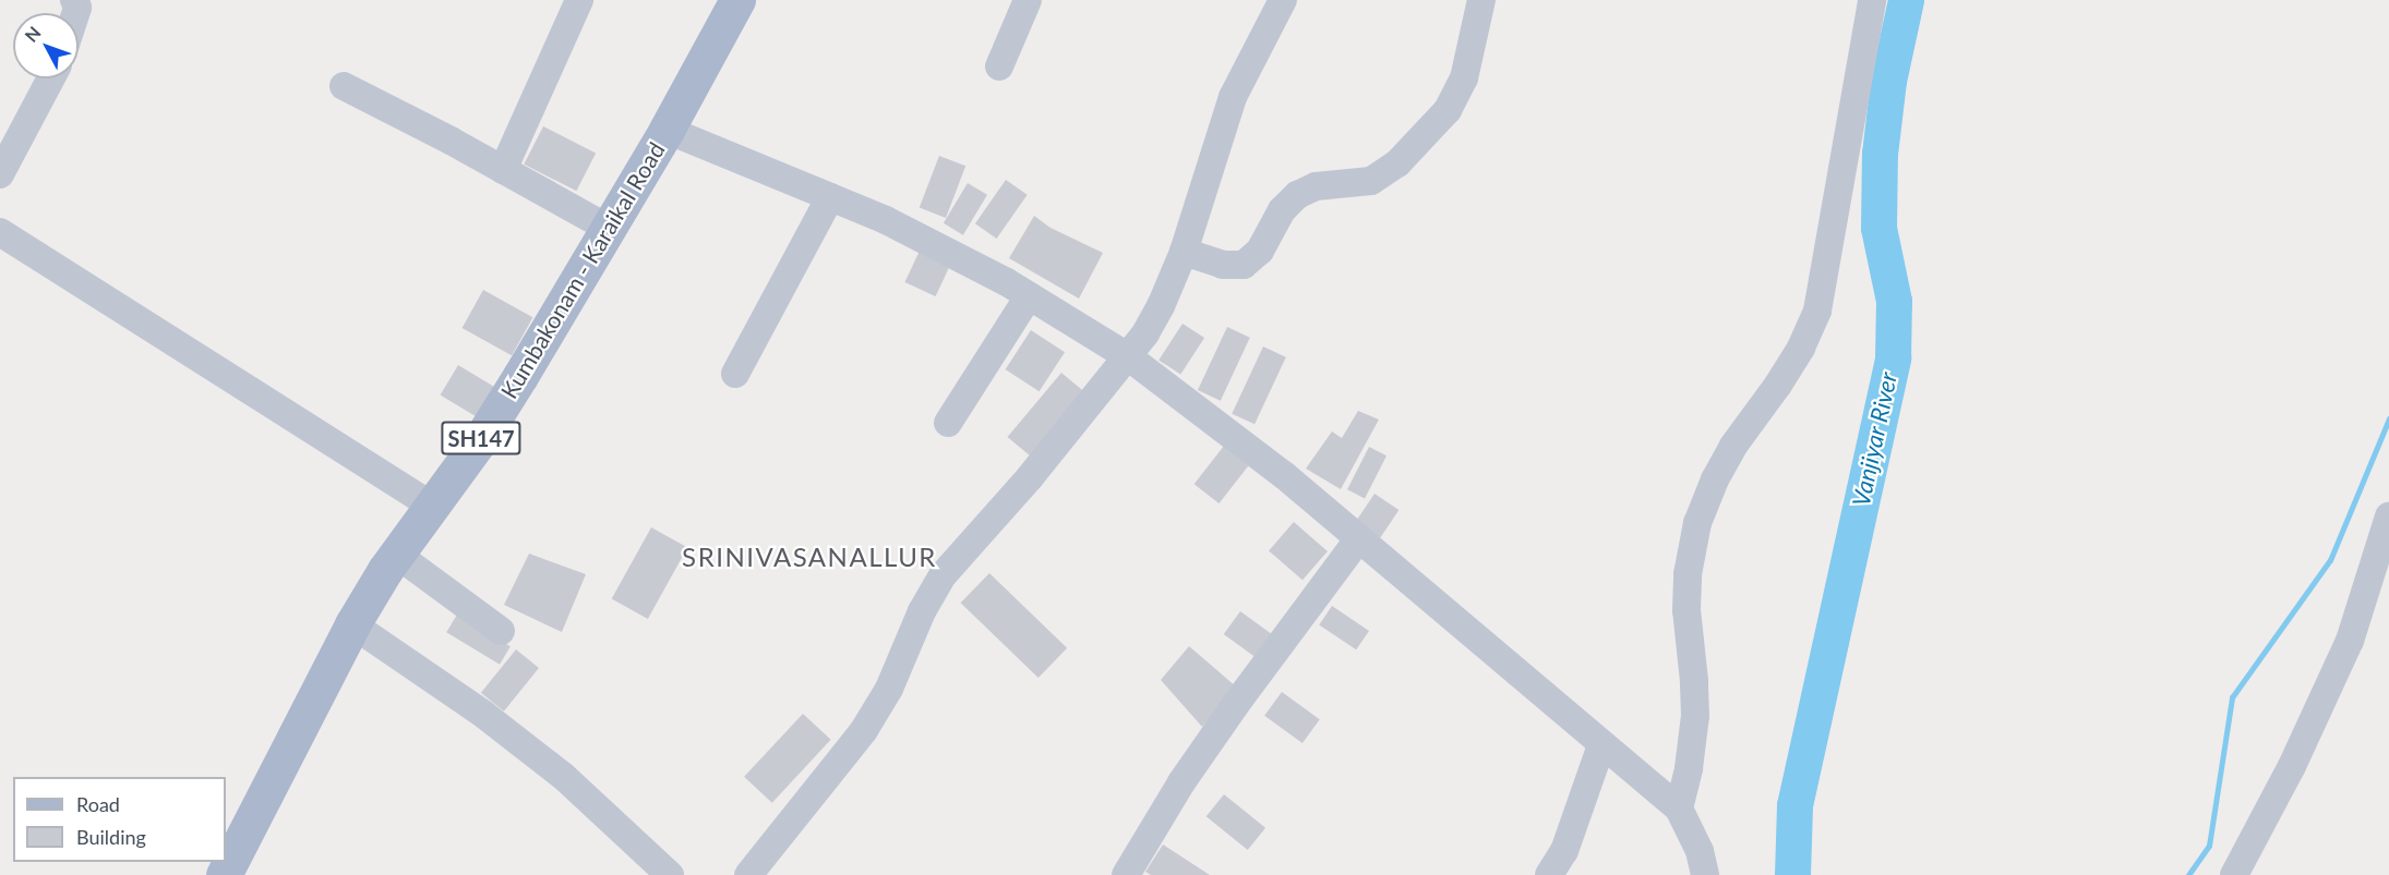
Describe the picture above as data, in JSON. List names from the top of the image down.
{
  "streets": {
    "main road": ["Kumbakonam - Karaikal Road", "SH147"]
  },
  "districts": ["SRINIVASANALLUR"],
  "water": ["Vanjiyar River"],
  "legend": ["Road", "Building"],
  "north": "top left"
}
